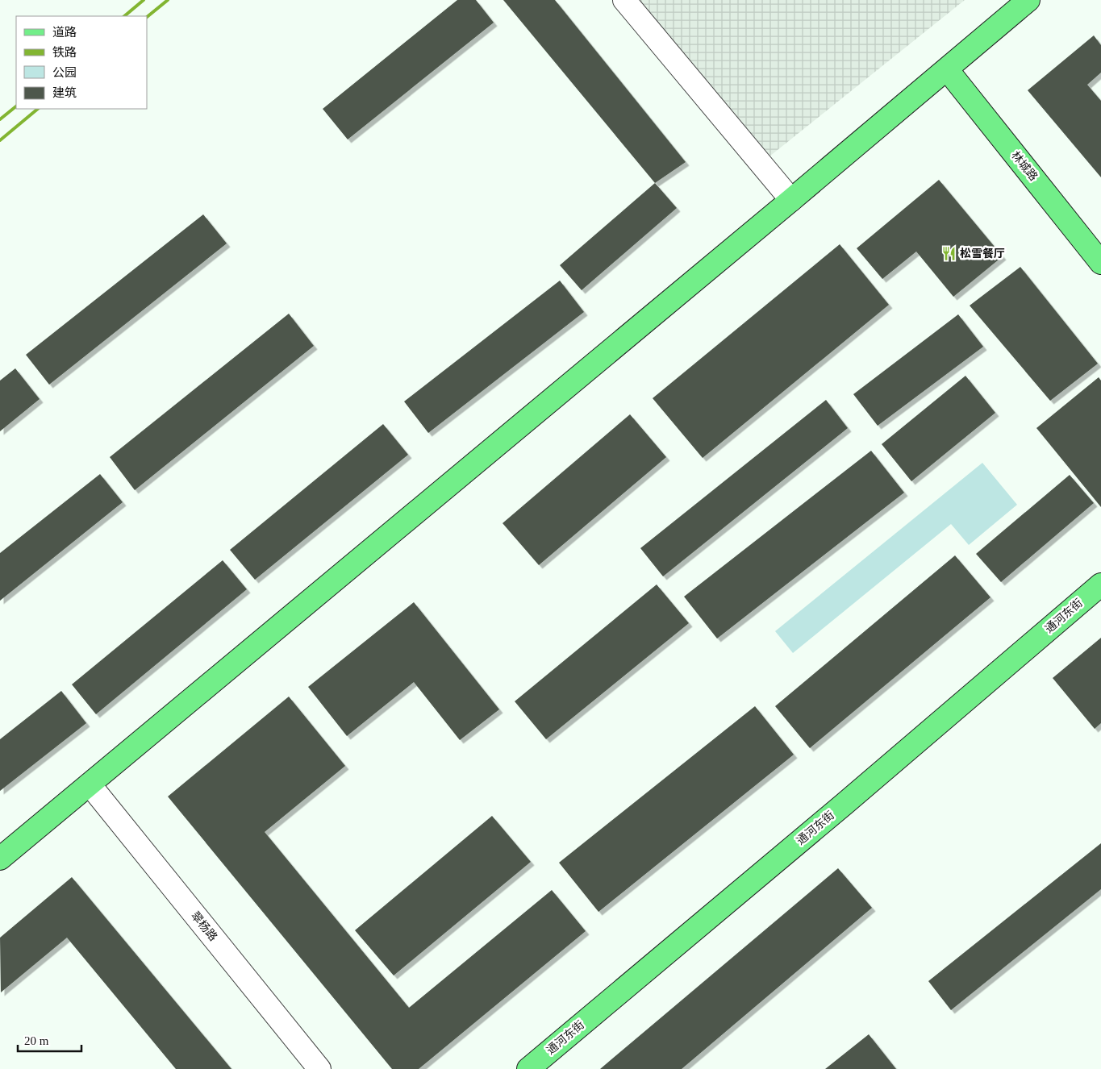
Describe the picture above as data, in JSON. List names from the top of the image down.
{
  "streets": {
    "main road": ["林城路", "通河东街"],
    "street": ["翠杨路"]
  },
  "places": {
    "restaurant": ["松雪餐厅"]
  },
  "legend": [
    "道路",
    "铁路",
    "公园",
    "建筑"
  ],
  "scale_bar": "20 m"
}
